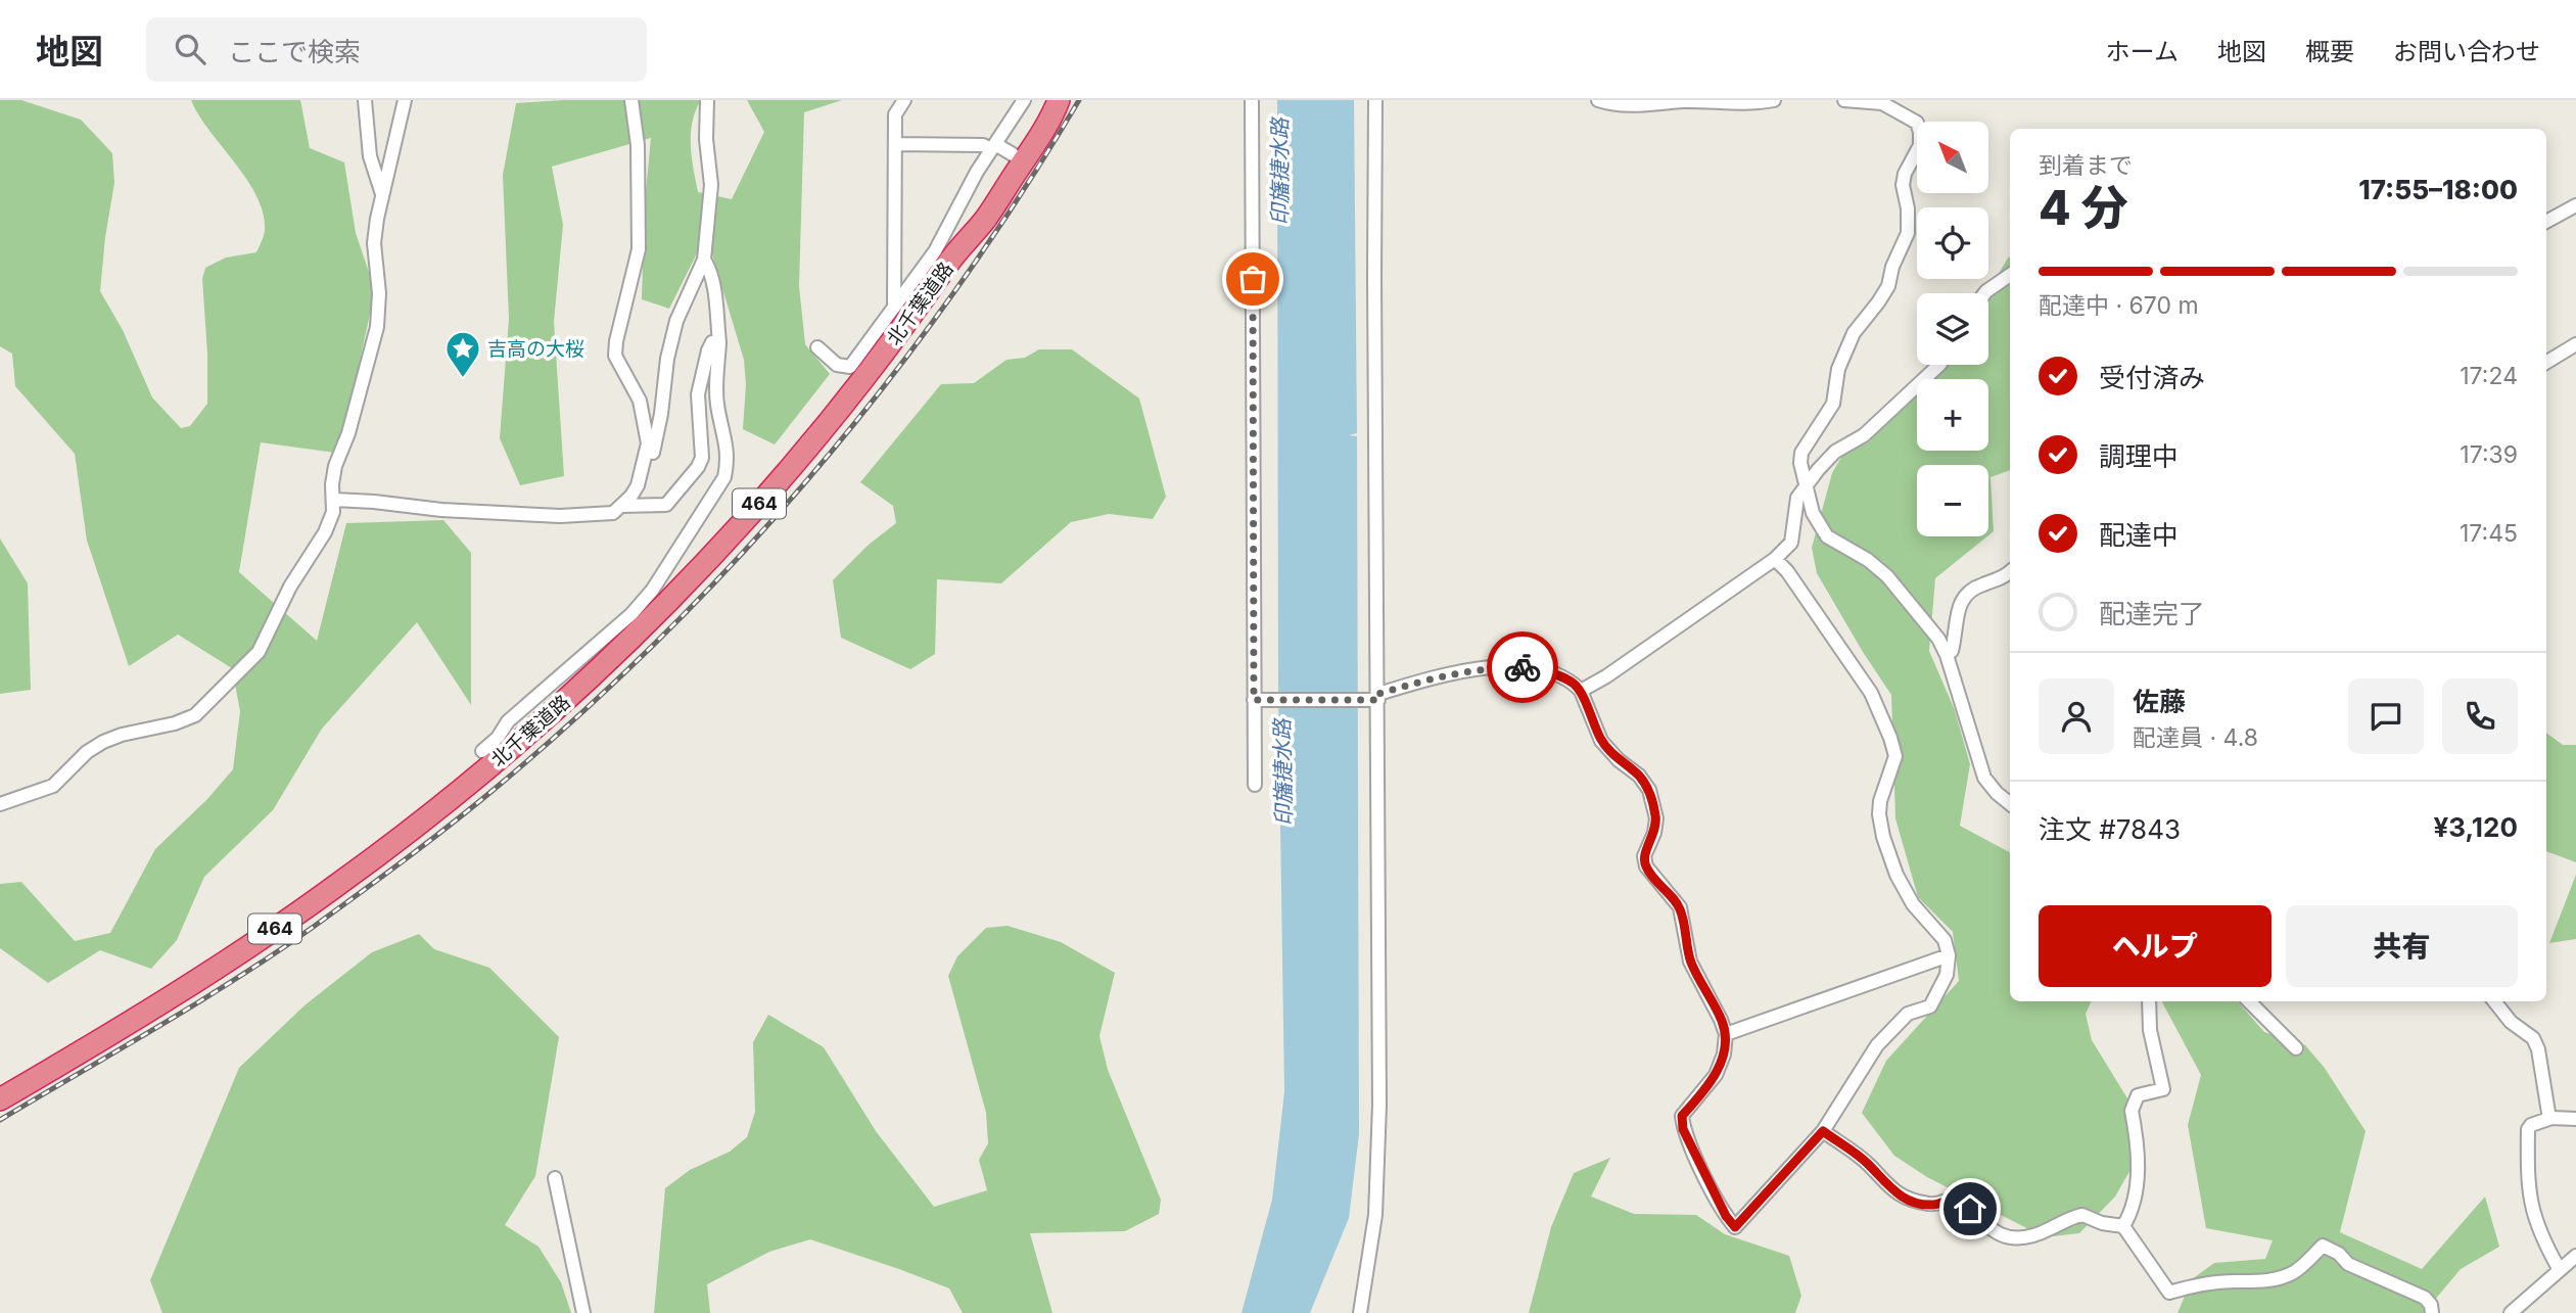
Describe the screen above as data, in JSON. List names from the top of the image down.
{
  "streets": {
    "highway": ["北千葉道路", "464"]
  },
  "water": ["印旛捷水路"],
  "places": {
    "place": ["吉高の大桜"]
  },
  "north": "top left",
  "page": {
    "header": "地図",
    "search": "ここで検索",
    "nav": [
      "ホーム",
      "地図",
      "概要",
      "お問い合わせ"
    ],
    "map_buttons": ["+", "−"],
    "heading": ["4 分", "到着まで", "17:55–18:00"],
    "panel": [
      "佐藤",
      "配達員 · 4.8",
      "注文 #7843",
      "¥3,120"
    ],
    "bar": "配達中 · 670 m",
    "list": [
      ["受付済み", "17:24"],
      ["調理中", "17:39"],
      ["配達中", "17:45"],
      "配達完了"
    ],
    "buttons": ["ヘルプ", "共有"]
  }
}
